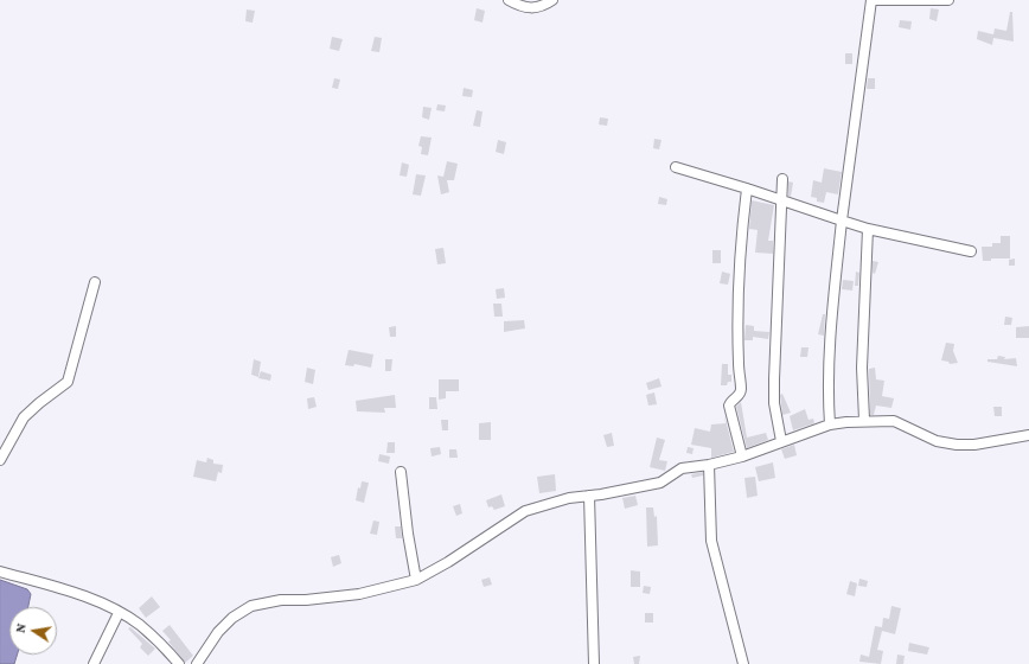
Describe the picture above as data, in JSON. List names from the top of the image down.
{
  "north": "left"
}
